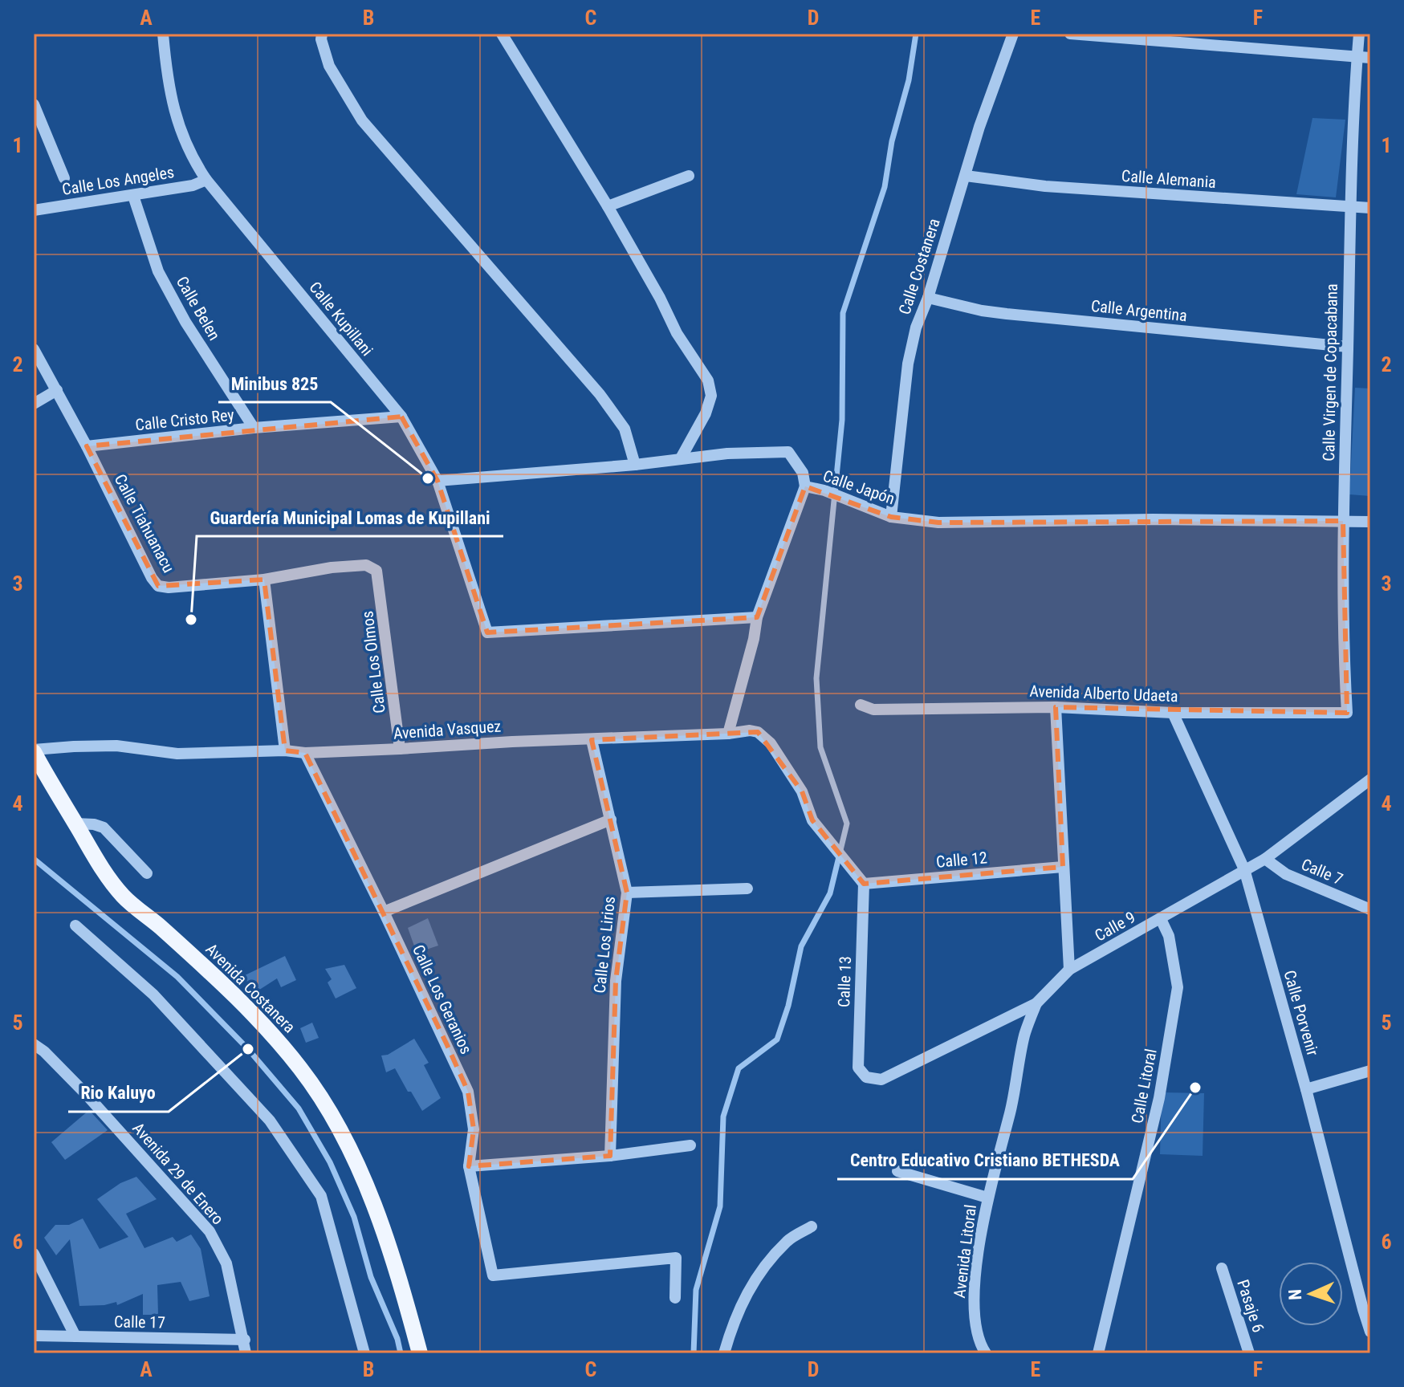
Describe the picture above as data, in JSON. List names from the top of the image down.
{
  "streets": {
    "main road": ["Avenida Costanera"],
    "street": [
      "Calle Alemania",
      "Calle Los Angeles",
      "Calle Costanera",
      "Calle Belen",
      "Calle Argentina",
      "Calle Kupillani",
      "Calle Virgen de Copacabana",
      "Calle Cristo Rey",
      "Calle Japón",
      "Calle Tiahuanacu",
      "Calle Los Olmos",
      "Avenida Alberto Udaeta",
      "Avenida Vasquez",
      "Calle 12",
      "Calle 7",
      "Calle 9",
      "Calle Los Lirios",
      "Calle 13",
      "Calle Los Geranios",
      "Calle Porvenir",
      "Calle Litoral",
      "Avenida 29 de Enero",
      "Avenida Litoral",
      "Pasaje 6",
      "Calle 17"
    ]
  },
  "crossings": [
    ["Calle Alemania", "Calle Costanera"],
    ["Calle Alemania", "Calle Virgen de Copacabana"],
    ["Calle Los Angeles", "Calle Belen"],
    ["Calle Los Angeles", "Calle Kupillani"],
    ["Calle Costanera", "Calle Argentina"],
    ["Calle Costanera", "Calle Japón"],
    ["Calle Belen", "Calle Cristo Rey"],
    ["Calle Argentina", "Calle Virgen de Copacabana"],
    ["Calle Kupillani", "Calle Cristo Rey"],
    ["Calle Kupillani", "Calle Japón"],
    ["Calle Virgen de Copacabana", "Calle Japón"],
    ["Calle Virgen de Copacabana", "Avenida Alberto Udaeta"],
    ["Calle Cristo Rey", "Calle Tiahuanacu"],
    ["Calle Tiahuanacu", "Calle Los Olmos"],
    ["Calle Los Olmos", "Avenida Vasquez"],
    ["Avenida Alberto Udaeta", "Calle Porvenir"],
    ["Avenida Vasquez", "Calle 12"],
    ["Avenida Vasquez", "Calle Los Lirios"],
    ["Avenida Vasquez", "Calle 13"],
    ["Avenida Vasquez", "Avenida Costanera"],
    ["Avenida Vasquez", "Calle Los Geranios"],
    ["Calle 12", "Calle 13"],
    ["Calle 7", "Calle 9"],
    ["Calle 9", "Calle 13"],
    ["Calle 9", "Calle Porvenir"],
    ["Calle 9", "Calle Litoral"],
    ["Calle 9", "Avenida Litoral"],
    ["Avenida 29 de Enero", "Calle 17"]
  ],
  "places": [
    "Minibus 825",
    "Guardería Municipal Lomas de Kupillani",
    "Rio Kaluyo",
    "Centro Educativo Cristiano BETHESDA"
  ],
  "north": "left",
  "grid": {
    "columns": [
      "A",
      "B",
      "C",
      "D",
      "E",
      "F"
    ],
    "rows": [
      "1",
      "2",
      "3",
      "4",
      "5",
      "6"
    ]
  }
}
